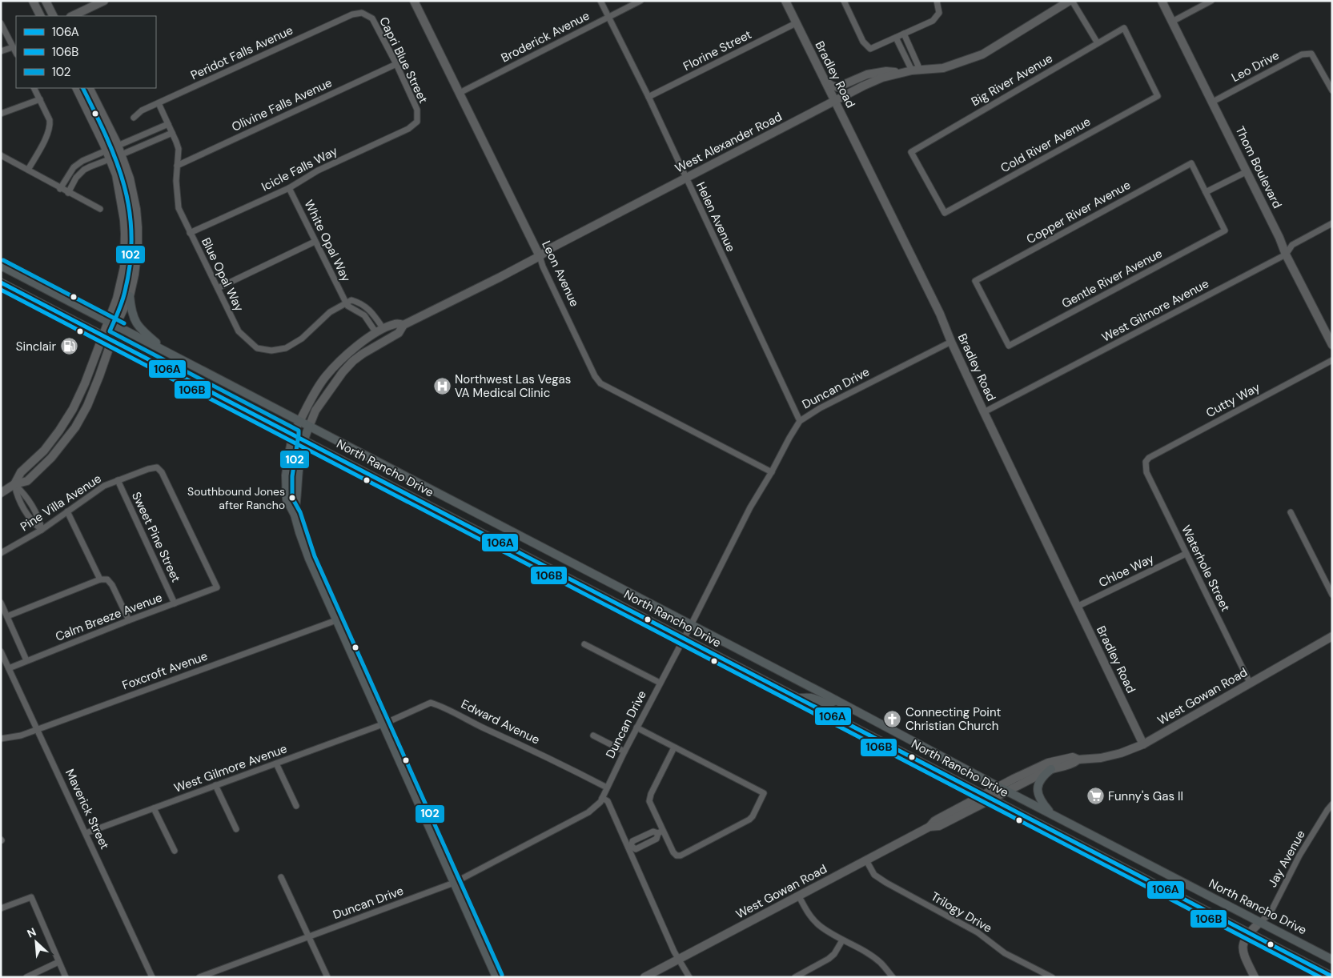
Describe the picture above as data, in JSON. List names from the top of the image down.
{
  "streets": {
    "main road": ["North Rancho Drive"],
    "street": [
      "Broderick Avenue",
      "Florine Street",
      "Peridot Falls Avenue",
      "Capri Blue Street",
      "Leo Drive",
      "Bradley Road",
      "Big River Avenue",
      "Olivine Falls Avenue",
      "West Alexander Road",
      "Cold River Avenue",
      "Thom Boulevard",
      "Icicle Falls Way",
      "Copper River Avenue",
      "Helen Avenue",
      "White Opal Way",
      "Leon Avenue",
      "Blue Opal Way",
      "Gentle River Avenue",
      "West Gilmore Avenue",
      "Duncan Drive",
      "Cutty Way",
      "Pine Villa Avenue",
      "Sweet Pine Street",
      "Waterhole Street",
      "Chloe Way",
      "Calm Breeze Avenue",
      "Foxcroft Avenue",
      "West Gowan Road",
      "Edward Avenue",
      "Maverick Street",
      "Jay Avenue",
      "Trilogy Drive"
    ]
  },
  "crossings": [
    ["Broderick Avenue", "Helen Avenue"],
    ["Broderick Avenue", "Leon Avenue"],
    ["Florine Street", "Bradley Road"],
    ["Florine Street", "Helen Avenue"],
    ["Peridot Falls Avenue", "Capri Blue Street"],
    ["Peridot Falls Avenue", "Blue Opal Way"],
    ["Capri Blue Street", "Olivine Falls Avenue"],
    ["Capri Blue Street", "Icicle Falls Way"],
    ["Leo Drive", "Thom Boulevard"],
    ["Bradley Road", "West Alexander Road"],
    ["Bradley Road", "West Gilmore Avenue"],
    ["Bradley Road", "Duncan Drive"],
    ["Bradley Road", "Chloe Way"],
    ["Bradley Road", "West Gowan Road"],
    ["Big River Avenue", "Cold River Avenue"],
    ["Olivine Falls Avenue", "Blue Opal Way"],
    ["West Alexander Road", "Helen Avenue"],
    ["West Alexander Road", "Leon Avenue"],
    ["West Alexander Road", "Blue Opal Way"],
    ["West Alexander Road", "North Rancho Drive"],
    ["Thom Boulevard", "West Gilmore Avenue"],
    ["Icicle Falls Way", "White Opal Way"],
    ["Icicle Falls Way", "Blue Opal Way"],
    ["Copper River Avenue", "Gentle River Avenue"],
    ["Helen Avenue", "Duncan Drive"],
    ["White Opal Way", "Blue Opal Way"],
    ["Leon Avenue", "Duncan Drive"],
    ["West Gilmore Avenue", "Edward Avenue"],
    ["West Gilmore Avenue", "Maverick Street"],
    ["Duncan Drive", "North Rancho Drive"],
    ["Duncan Drive", "Edward Avenue"],
    ["Cutty Way", "Waterhole Street"],
    ["North Rancho Drive", "West Gowan Road"],
    ["North Rancho Drive", "Jay Avenue"],
    ["Pine Villa Avenue", "Sweet Pine Street"],
    ["Pine Villa Avenue", "Calm Breeze Avenue"],
    ["Sweet Pine Street", "Calm Breeze Avenue"],
    ["Waterhole Street", "Chloe Way"],
    ["Waterhole Street", "West Gowan Road"],
    ["Calm Breeze Avenue", "Maverick Street"],
    ["Foxcroft Avenue", "Maverick Street"],
    ["West Gowan Road", "Trilogy Drive"]
  ],
  "places": {
    "fuel station": ["Sinclair"],
    "hospital": ["Northwest Las Vegas VA Medical Clinic"],
    "other": ["Southbound Jones after Rancho"],
    "church": ["Connecting Point Christian Church"],
    "supermarket": ["Funny's Gas II"]
  },
  "lines": ["transit line 102", "transit line 106A", "transit line 106B"],
  "legend": ["106A", "106B", "102"],
  "north": "top left"
}
